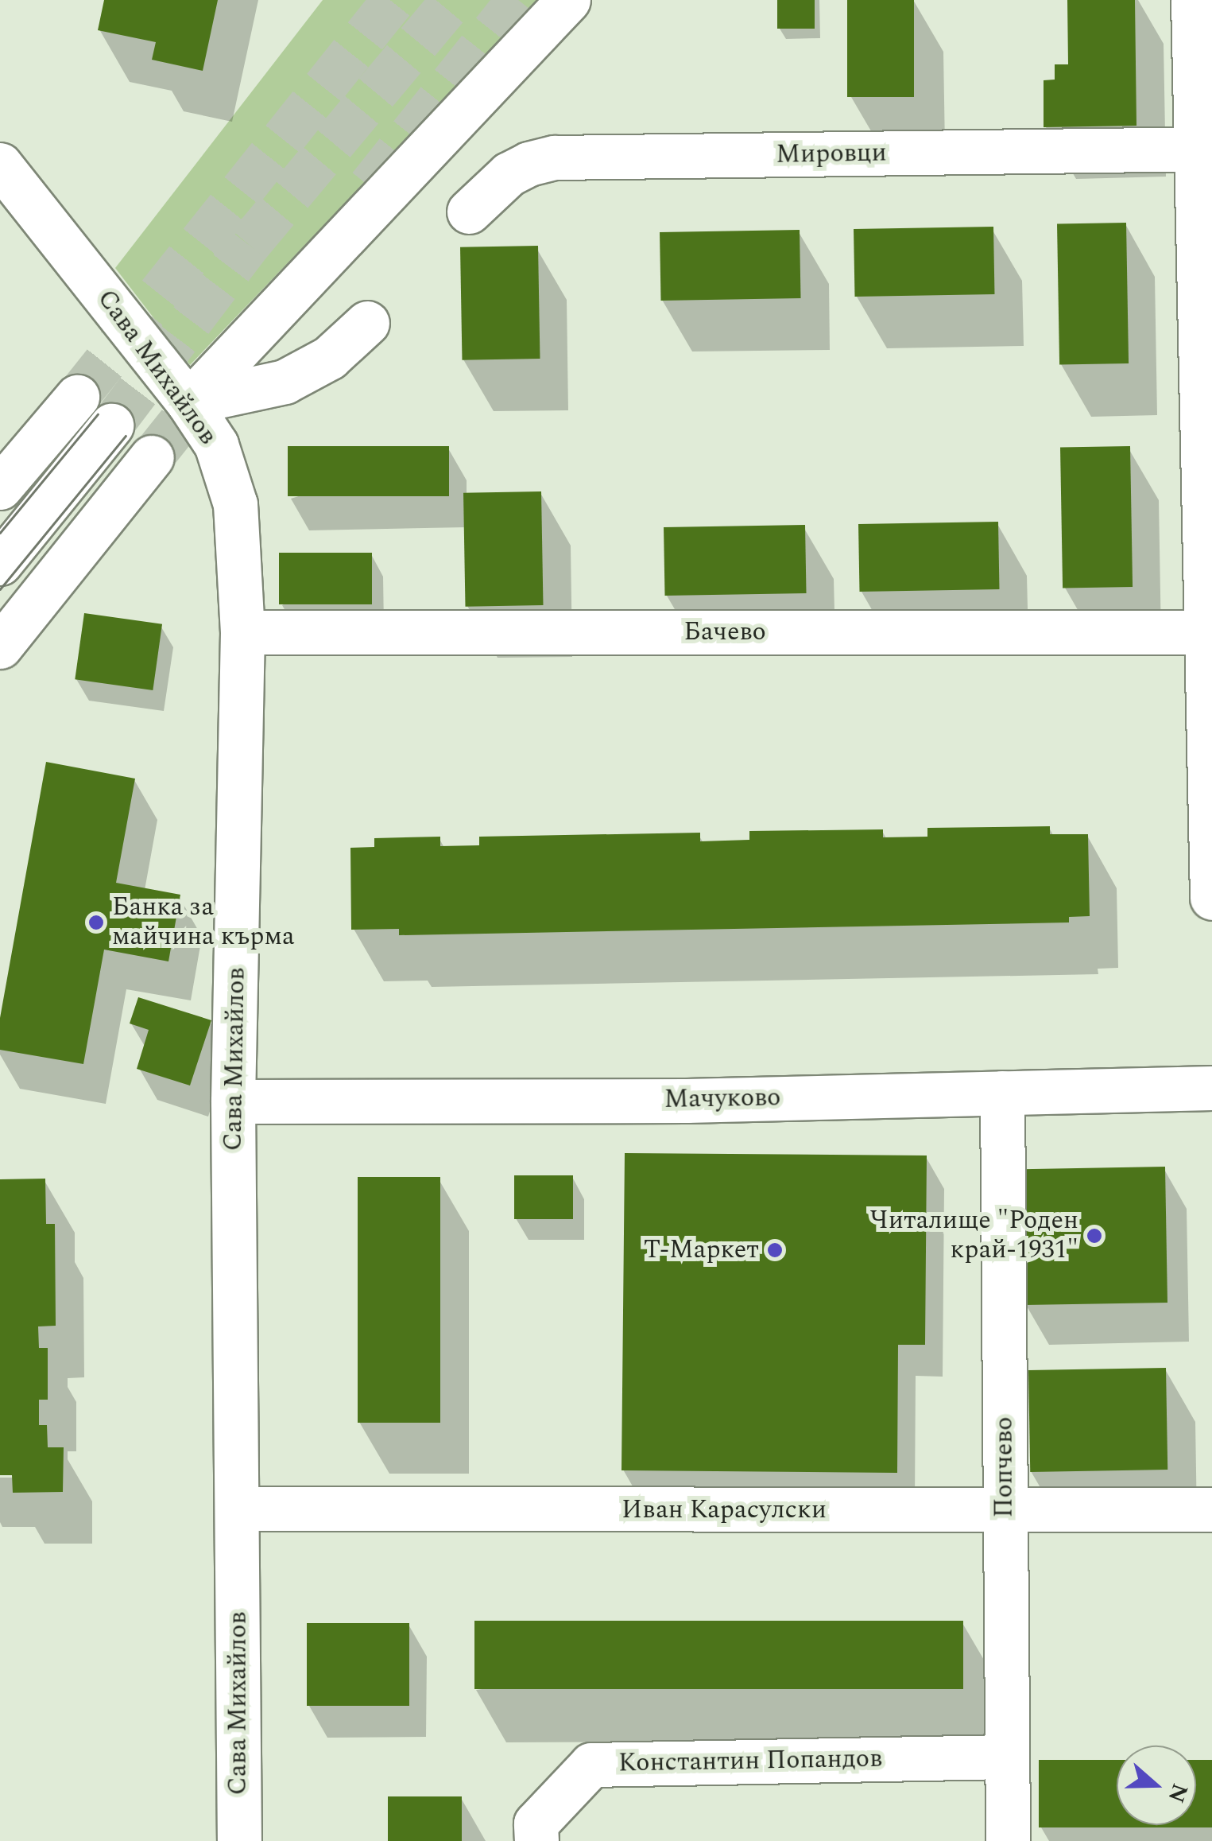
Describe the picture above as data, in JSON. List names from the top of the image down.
{
  "streets": {
    "street": [
      "Мировци",
      "Сава Михайлов",
      "Бачево",
      "Мачуково",
      "Попчево",
      "Иван Карасулски",
      "Константин Попандов"
    ]
  },
  "crossings": [
    ["Сава Михайлов", "Бачево"],
    ["Сава Михайлов", "Мачуково"],
    ["Сава Михайлов", "Иван Карасулски"],
    ["Мачуково", "Попчево"],
    ["Попчево", "Иван Карасулски"],
    ["Попчево", "Константин Попандов"]
  ],
  "places": ["Банка за майчина кърма", "Читалище \"Роден край-1931\"", "Т-Маркет"],
  "north": "right"
}
